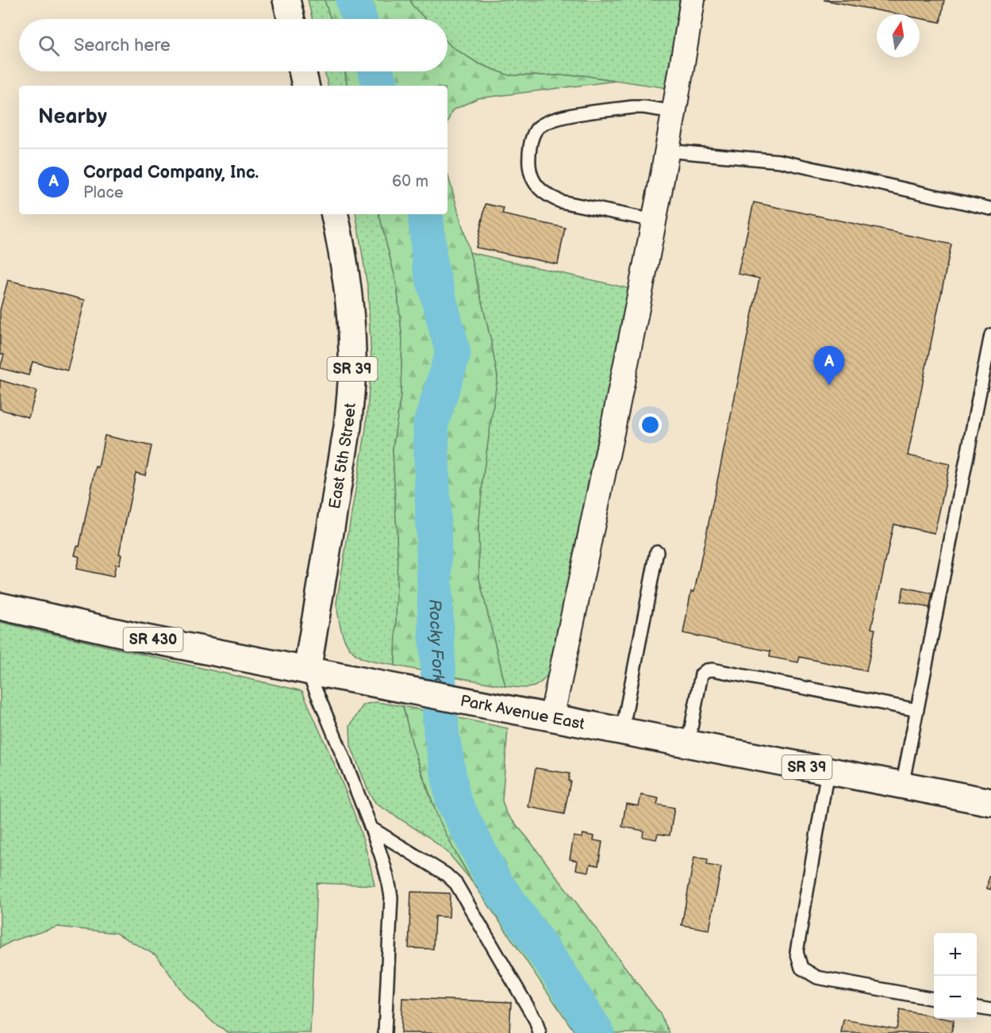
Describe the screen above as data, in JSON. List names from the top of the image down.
{
  "streets": {
    "main road": [
      "SR 39",
      "East 5th Street",
      "SR 430",
      "Park Avenue East"
    ]
  },
  "crossings": [
    ["East 5th Street", "Park Avenue East"]
  ],
  "water": ["Rocky Fork"],
  "north": "top",
  "page": {
    "search": "Search here",
    "heading": "Nearby",
    "list": [
      {
        "mark": "A",
        "name": "Corpad Company, Inc.",
        "note": "Place",
        "value": "60 m"
      }
    ],
    "pins": "A",
    "map_buttons": ["+", "−"]
  }
}
